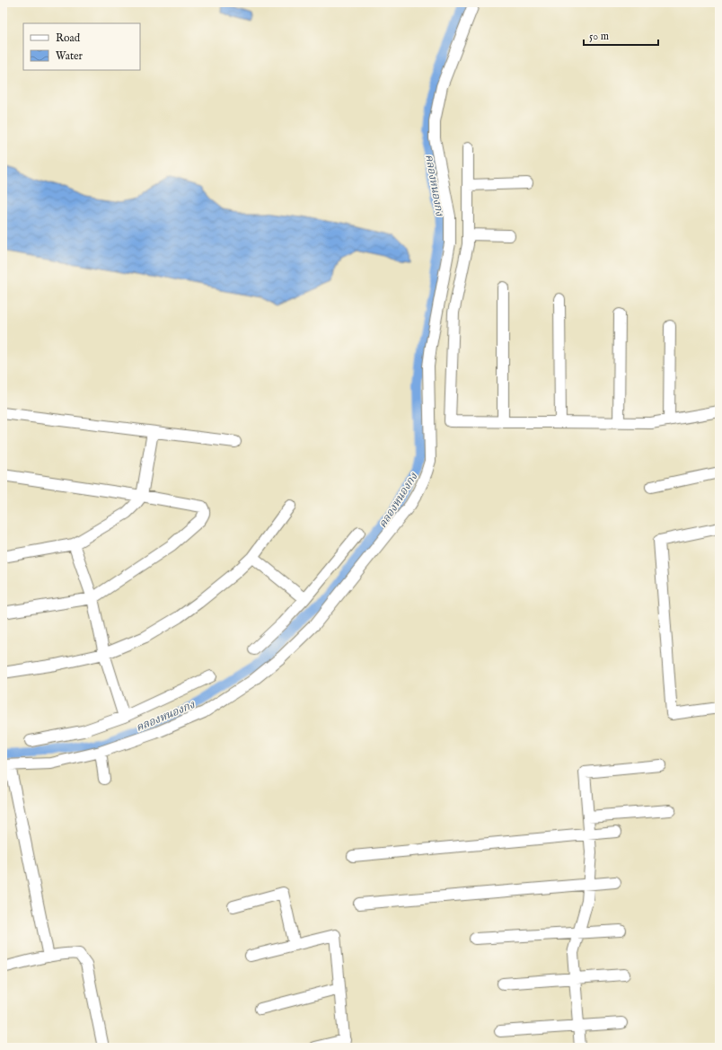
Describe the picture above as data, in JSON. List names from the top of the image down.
{
  "water": ["คลองหนองกง"],
  "legend": ["Road", "Water"],
  "scale_bar": "50 m"
}
